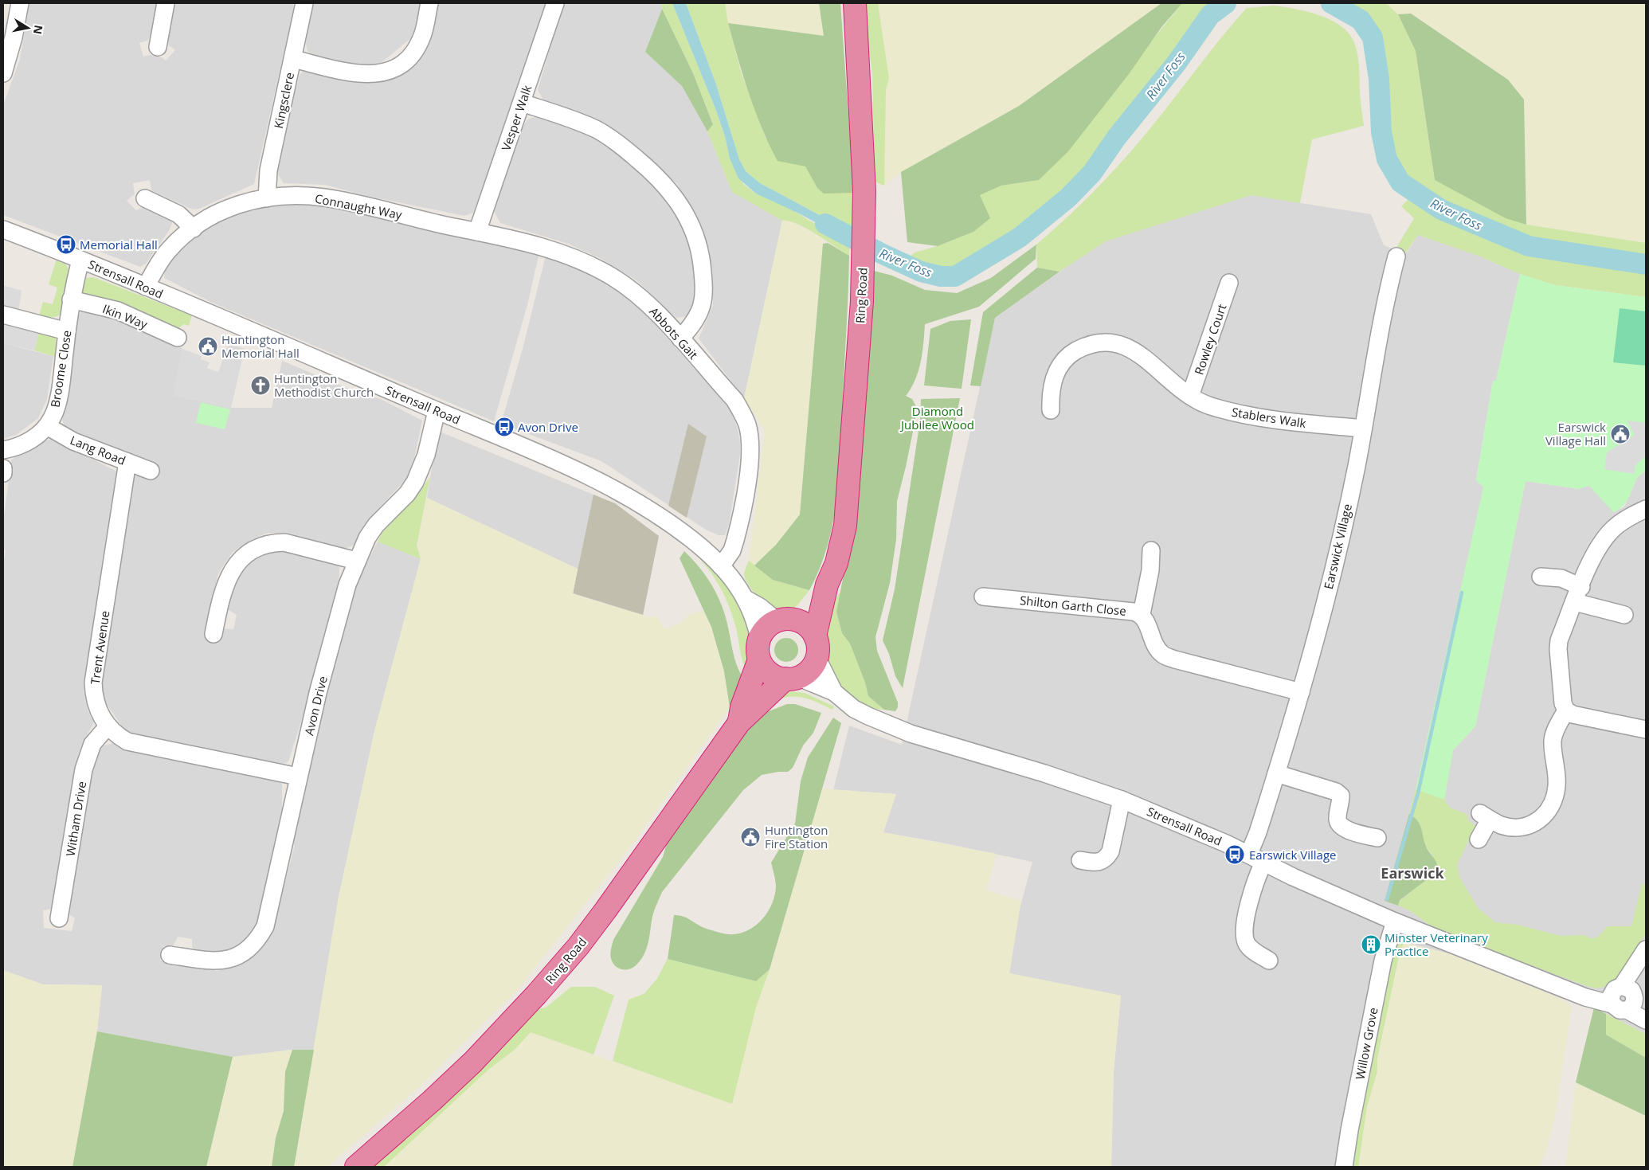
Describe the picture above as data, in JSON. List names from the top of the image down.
{
  "streets": {
    "highway": ["Ring Road"],
    "street": [
      "Kingsclere",
      "Vesper Walk",
      "Connaught Way",
      "Strensall Road",
      "Ikin Way",
      "Abbots Gait",
      "Rowley Court",
      "Broome Close",
      "Stablers Walk",
      "Lang Road",
      "Earswick Village",
      "Shilton Garth Close",
      "Trent Avenue",
      "Avon Drive",
      "Witham Drive",
      "Willow Grove"
    ]
  },
  "crossings": [
    ["Kingsclere", "Connaught Way"],
    ["Vesper Walk", "Abbots Gait"],
    ["Connaught Way", "Strensall Road"],
    ["Connaught Way", "Abbots Gait"],
    ["Strensall Road", "Ring Road"],
    ["Strensall Road", "Abbots Gait"],
    ["Strensall Road", "Broome Close"],
    ["Strensall Road", "Earswick Village"],
    ["Strensall Road", "Avon Drive"],
    ["Strensall Road", "Willow Grove"],
    ["Ikin Way", "Broome Close"],
    ["Rowley Court", "Stablers Walk"],
    ["Broome Close", "Lang Road"],
    ["Stablers Walk", "Earswick Village"],
    ["Lang Road", "Trent Avenue"],
    ["Earswick Village", "Shilton Garth Close"],
    ["Trent Avenue", "Avon Drive"],
    ["Trent Avenue", "Witham Drive"]
  ],
  "districts": ["Earswick"],
  "water": ["River Foss"],
  "parks": ["Diamond Jubilee Wood"],
  "places": {
    "bus stop": ["Memorial Hall", "Avon Drive", "Earswick Village"],
    "public building": ["Huntington Memorial Hall", "Earswick Village Hall", "Huntington Fire Station"],
    "church": ["Huntington Methodist Church"],
    "building": ["Minster Veterinary Practice"]
  },
  "north": "right"
}
